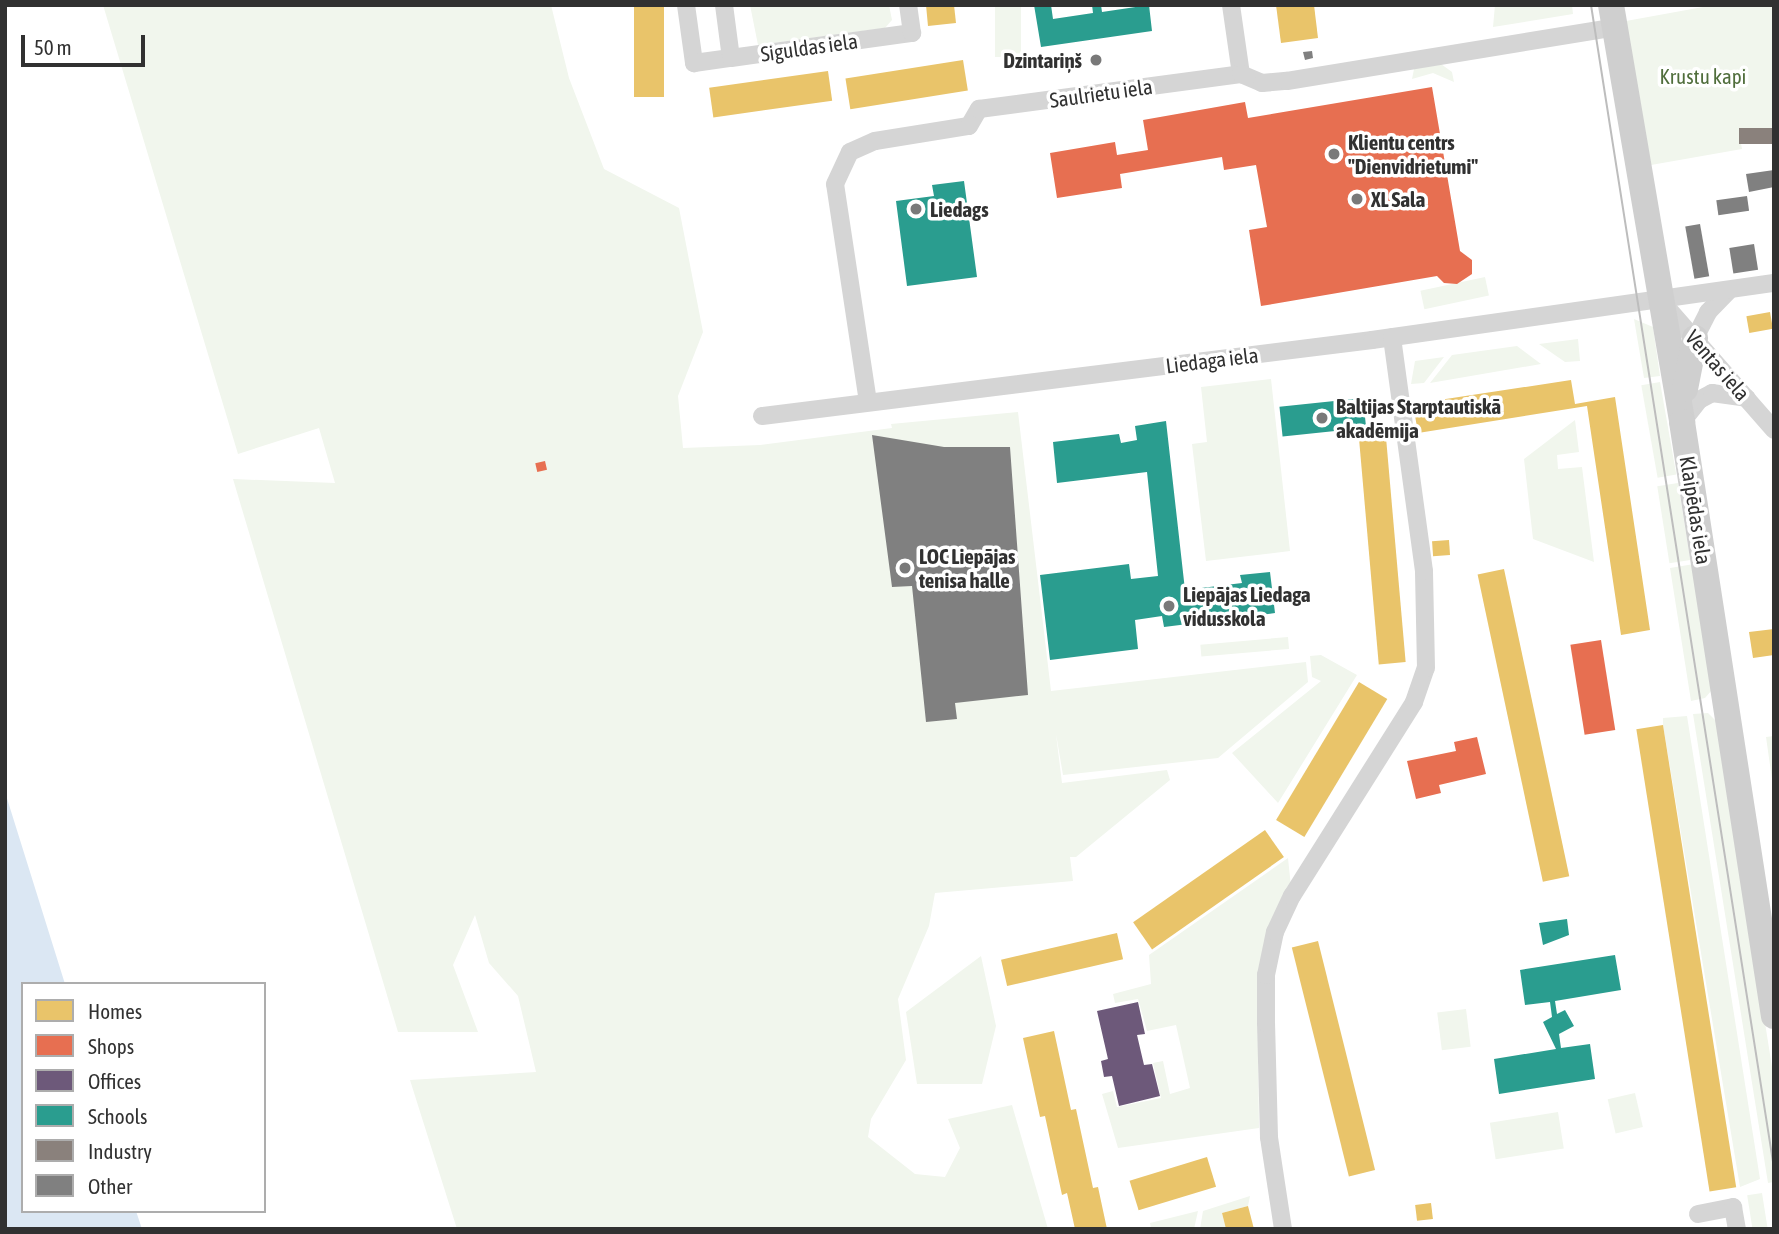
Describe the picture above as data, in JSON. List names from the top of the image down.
{
  "streets": {
    "main road": ["Klaipēdas iela"],
    "street": [
      "Siguldas iela",
      "Saulrietu iela",
      "Liedaga iela",
      "Ventas iela"
    ]
  },
  "crossings": [
    ["Saulrietu iela", "Liedaga iela"],
    ["Saulrietu iela", "Klaipēdas iela"],
    ["Liedaga iela", "Ventas iela"],
    ["Liedaga iela", "Klaipēdas iela"],
    ["Ventas iela", "Klaipēdas iela"]
  ],
  "parks": ["Krustu kapi"],
  "places": [
    "Dzintariņš",
    "Klientu centrs \"Dienvidrietumi\"",
    "XL Sala",
    "Liedags",
    "Baltijas Starptautiskā akadēmija",
    "LOC Liepājas tenisa halle",
    "Liepājas Liedaga vidusskola"
  ],
  "legend": [
    "Homes",
    "Shops",
    "Offices",
    "Schools",
    "Industry",
    "Other"
  ],
  "scale_bar": "50 m"
}
